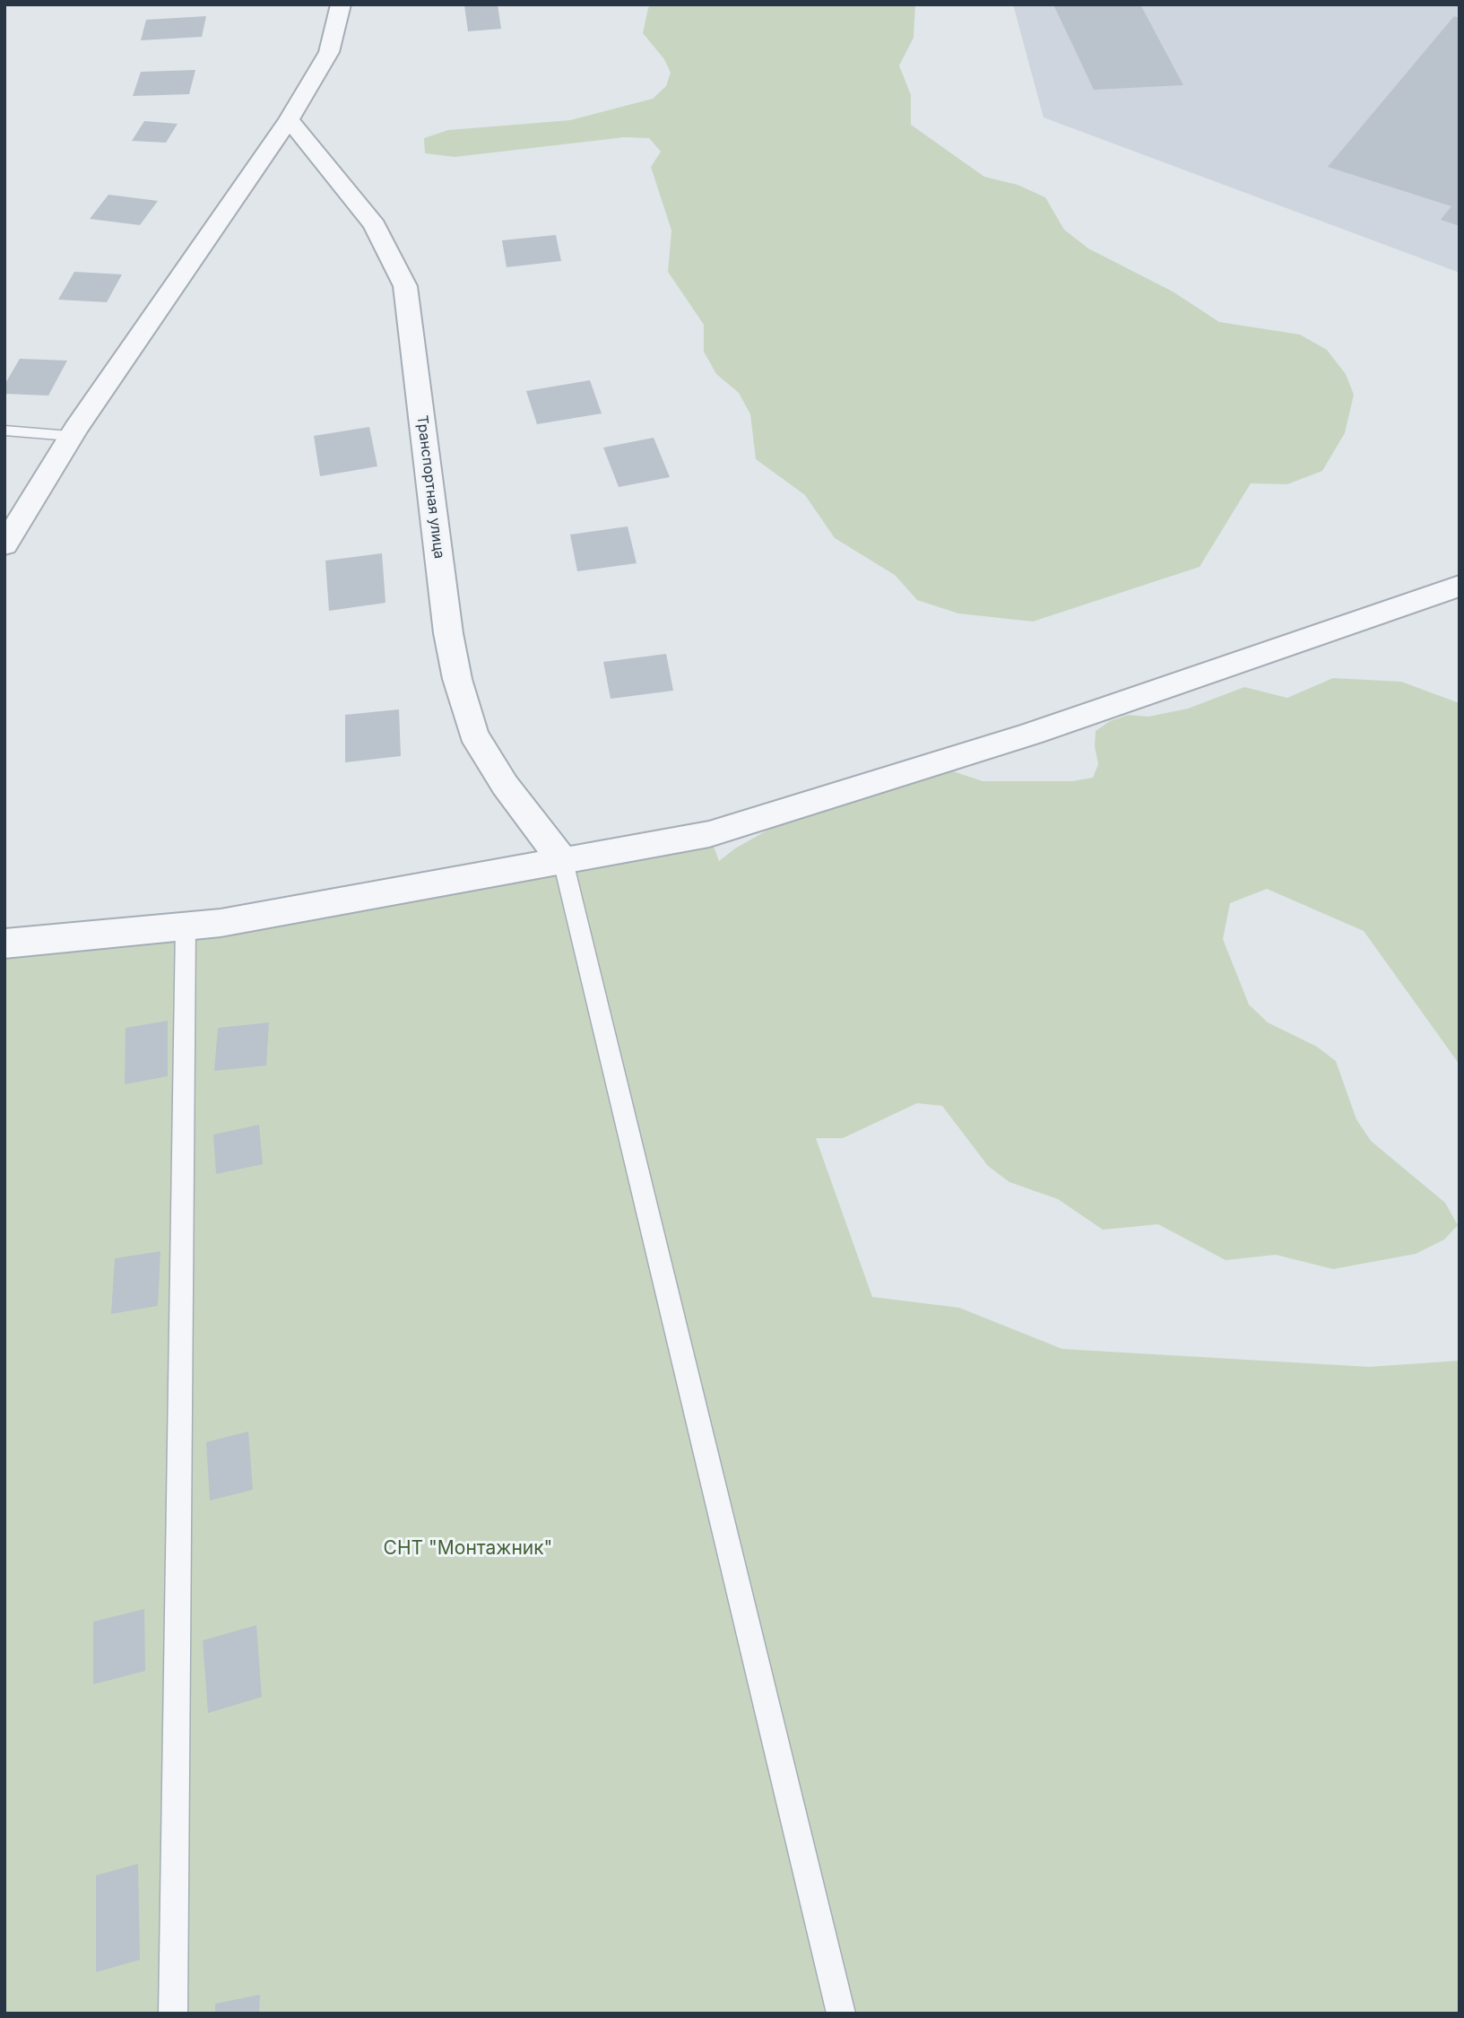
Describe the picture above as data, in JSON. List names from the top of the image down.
{
  "streets": {
    "street": ["Транспортная улица"]
  },
  "parks": ["СНТ \"Монтажник\""]
}
